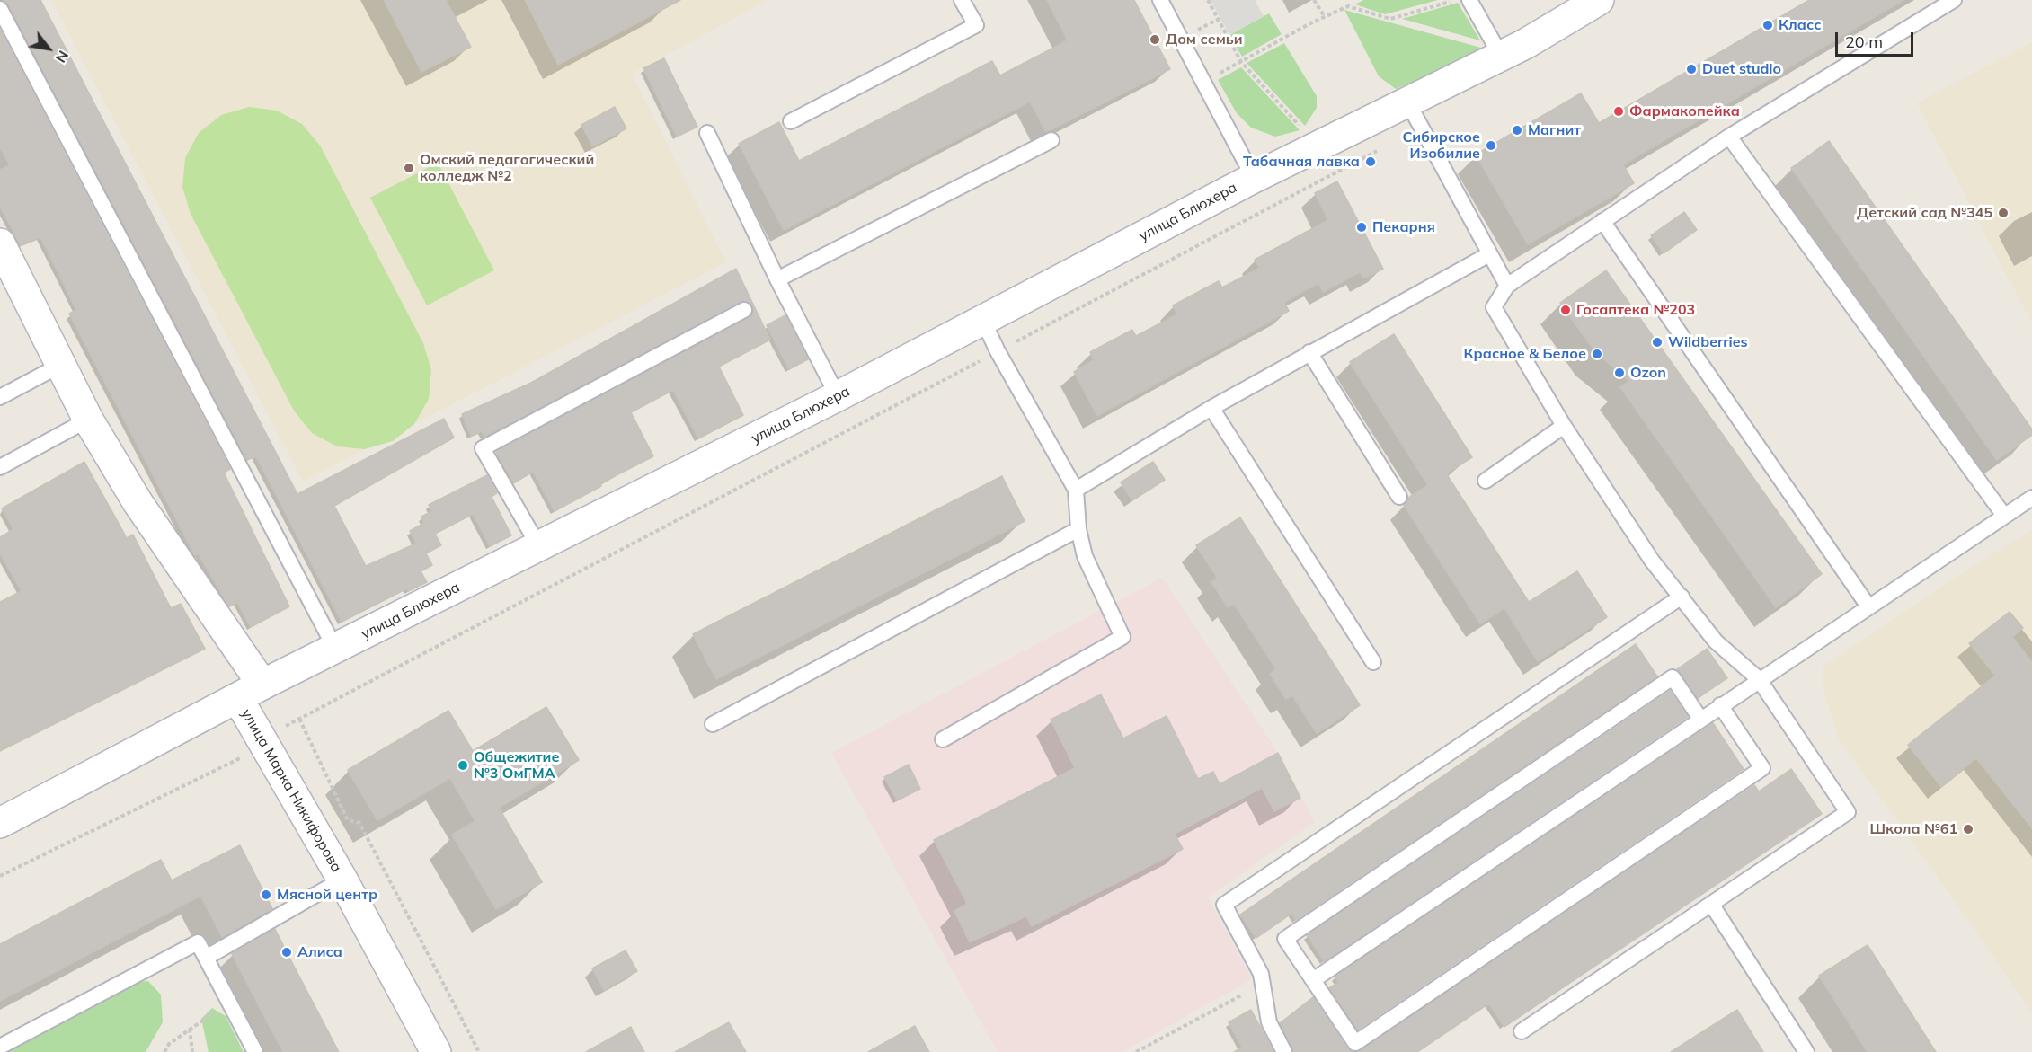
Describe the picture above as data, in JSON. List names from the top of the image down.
{
  "streets": {
    "street": ["улица Блюхера", "улица Марка Никифорова"]
  },
  "crossings": [
    ["улица Блюхера", "улица Марка Никифорова"]
  ],
  "places": [
    "Класс",
    "Дом семьи",
    "Duet studio",
    "Фармакопейка",
    "Магнит",
    "Сибирское Изобилие",
    "Табачная лавка",
    "Омский педагогический колледж №2",
    "Детский сад №345",
    "Пекарня",
    "Госаптека №203",
    "Wildberries",
    "Красное & Белое",
    "Ozon",
    "Общежитие №3 ОмГМА",
    "Школа №61",
    "Мясной центр",
    "Алиса"
  ],
  "scale_bar": "20 m",
  "north": "bottom right"
}
